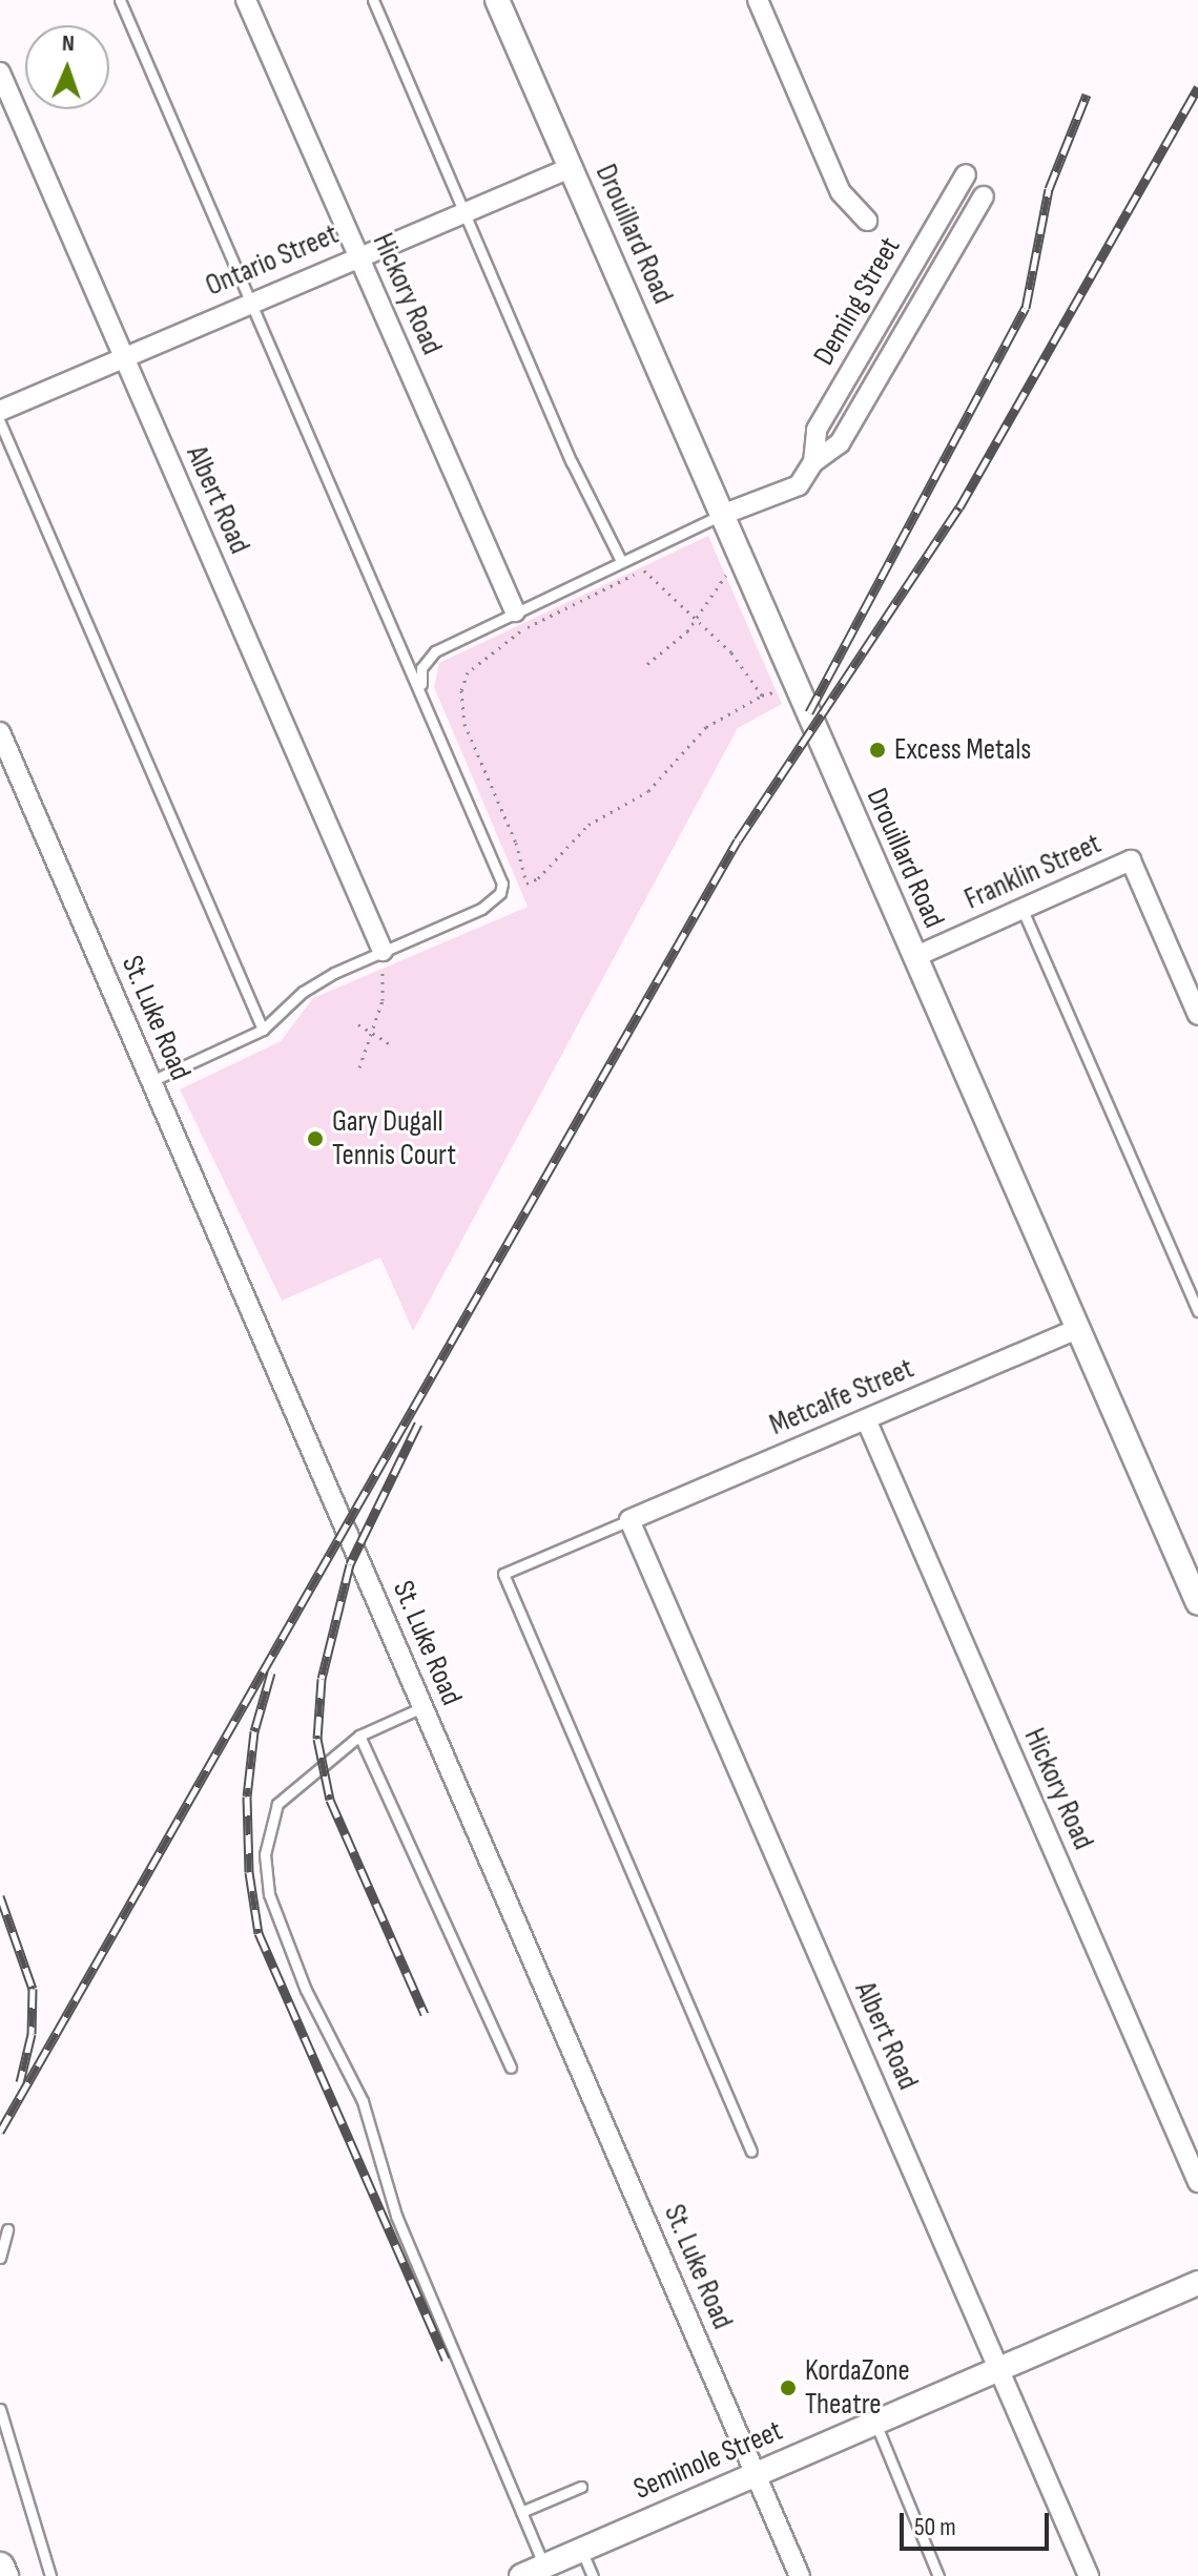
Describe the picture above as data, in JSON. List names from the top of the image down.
{
  "streets": {
    "street": [
      "Drouillard Road",
      "Ontario Street",
      "Hickory Road",
      "Deming Street",
      "Albert Road",
      "Franklin Street",
      "St. Luke Road",
      "Metcalfe Street",
      "Seminole Street"
    ]
  },
  "crossings": [
    ["Drouillard Road", "Ontario Street"],
    ["Drouillard Road", "Deming Street"],
    ["Drouillard Road", "Franklin Street"],
    ["Drouillard Road", "Metcalfe Street"],
    ["Ontario Street", "Hickory Road"],
    ["Ontario Street", "Albert Road"],
    ["Hickory Road", "Metcalfe Street"],
    ["Albert Road", "Metcalfe Street"],
    ["Albert Road", "Seminole Street"],
    ["St. Luke Road", "Seminole Street"]
  ],
  "places": ["Excess Metals", "Gary Dugall Tennis Court", "KordaZone Theatre"],
  "scale_bar": "50 m",
  "north": "top"
}
